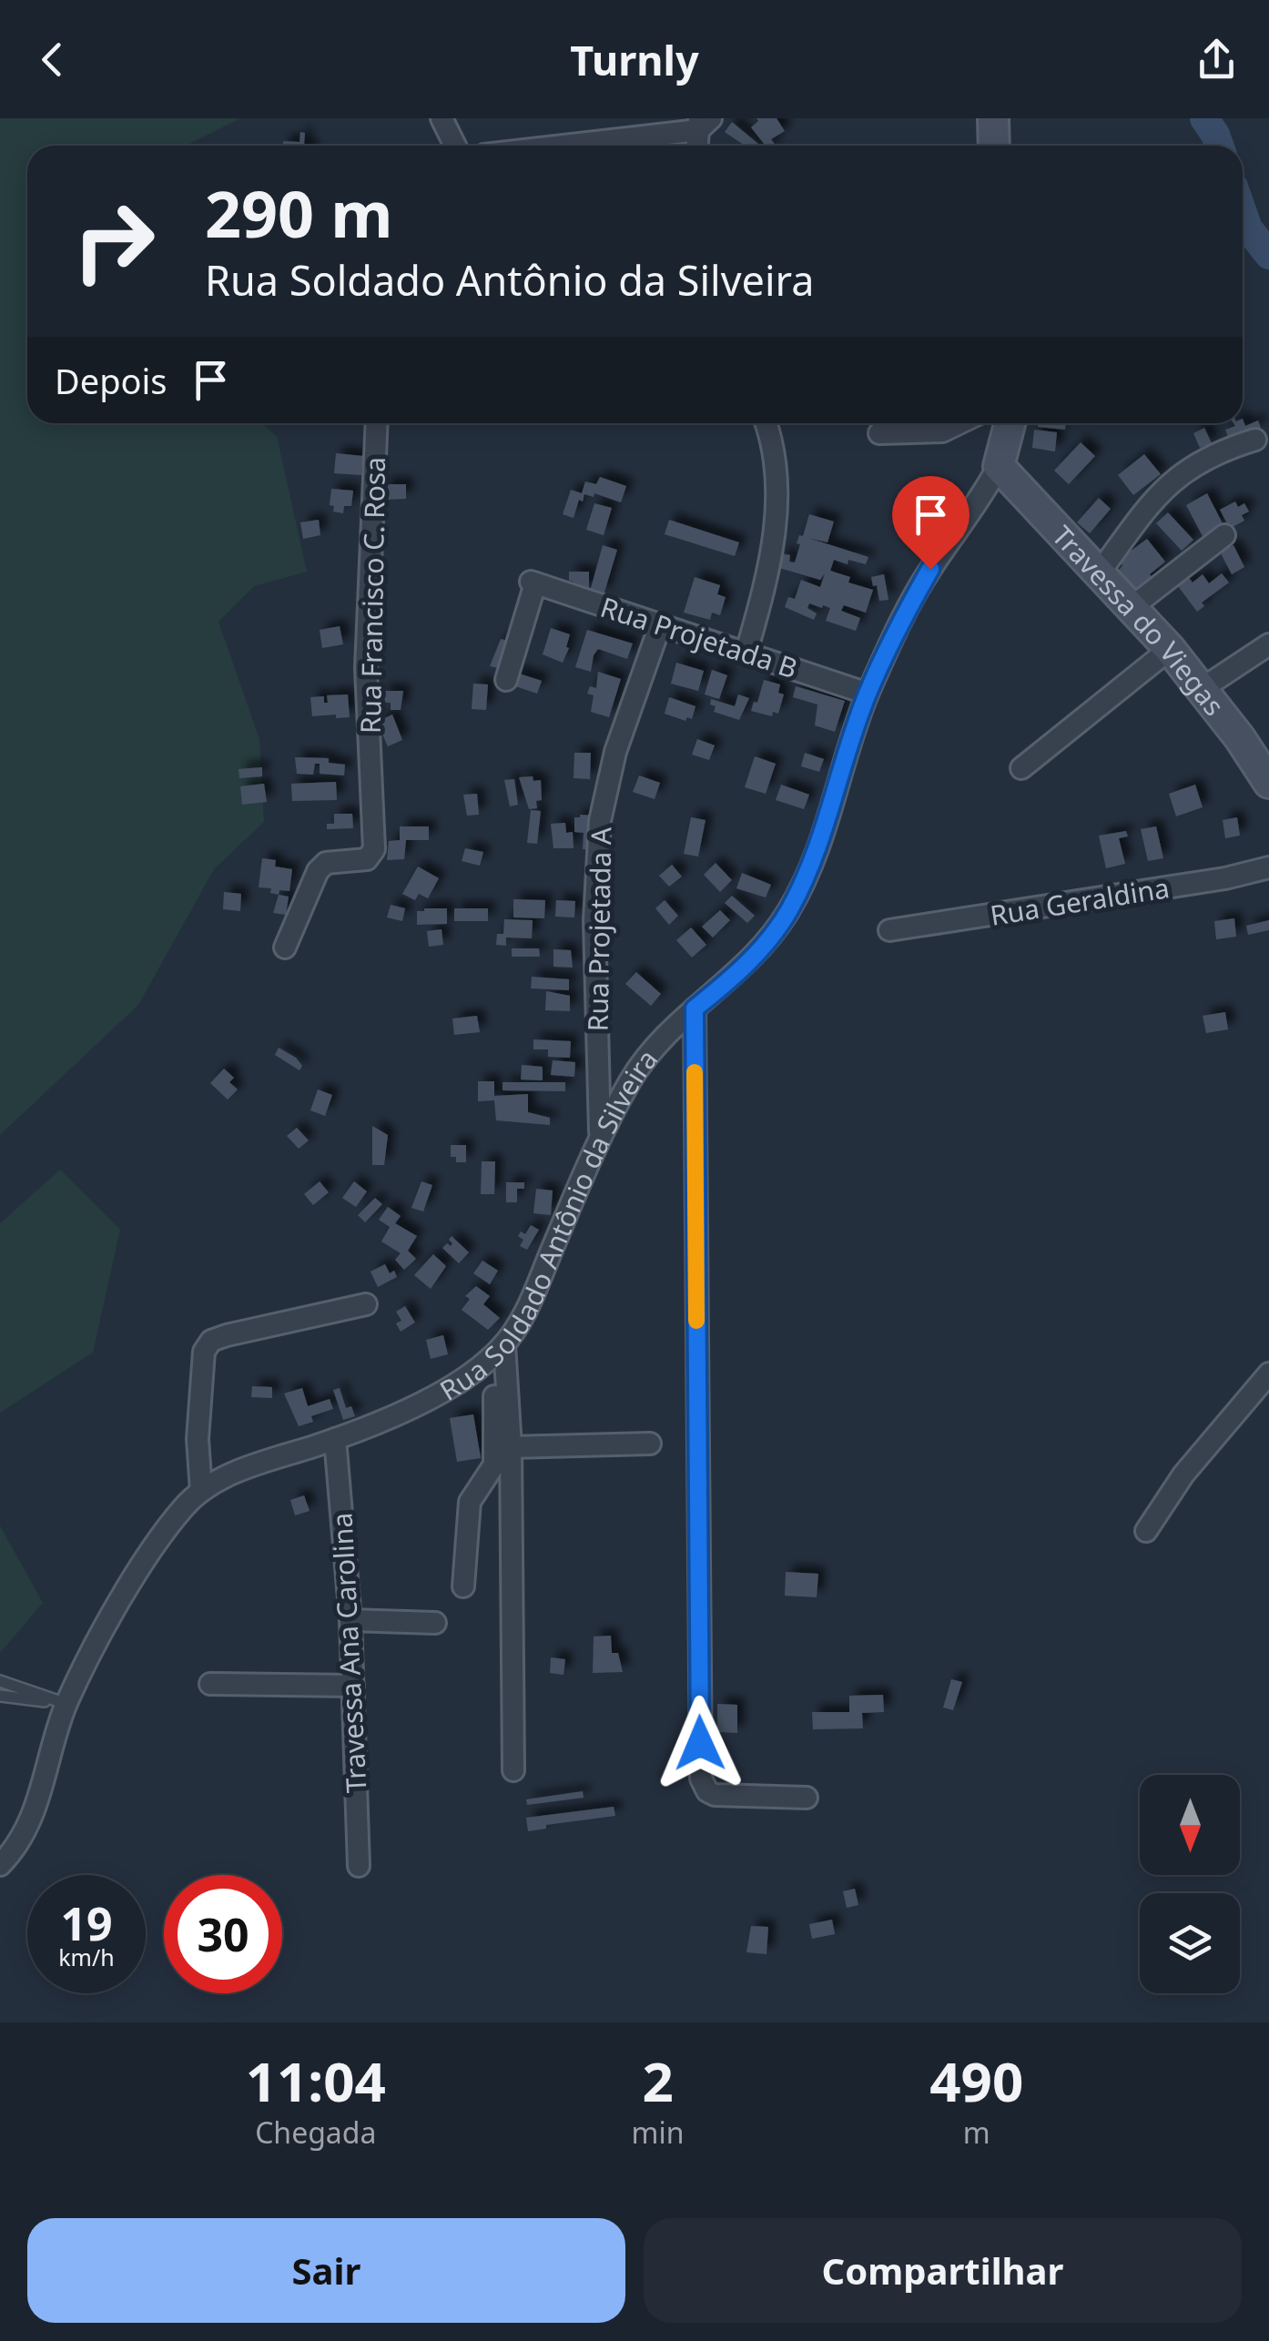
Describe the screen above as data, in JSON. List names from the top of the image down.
{
  "streets": {
    "street": [
      "Rua Francisco C. Rosa",
      "Travessa do Viegas",
      "Rua Projetada B",
      "Rua Geraldina",
      "Rua Projetada A",
      "Rua Soldado Antônio da Silveira",
      "Travessa Ana Carolina"
    ]
  },
  "crossings": [
    ["Travessa do Viegas", "Rua Soldado Antônio da Silveira"],
    ["Rua Projetada B", "Rua Projetada A"],
    ["Rua Projetada B", "Rua Soldado Antônio da Silveira"],
    ["Rua Projetada A", "Rua Soldado Antônio da Silveira"],
    ["Rua Soldado Antônio da Silveira", "Travessa Ana Carolina"]
  ],
  "north": "bottom",
  "page": {
    "header": "Turnly",
    "turn": ["290 m", "Rua Soldado Antônio da Silveira"],
    "then": "Depois",
    "speed": "19 km/h",
    "limit": "30",
    "eta": [
      "11:04",
      "Chegada",
      "2",
      "min",
      "490",
      "m"
    ],
    "buttons": ["Sair", "Compartilhar"]
  }
}
